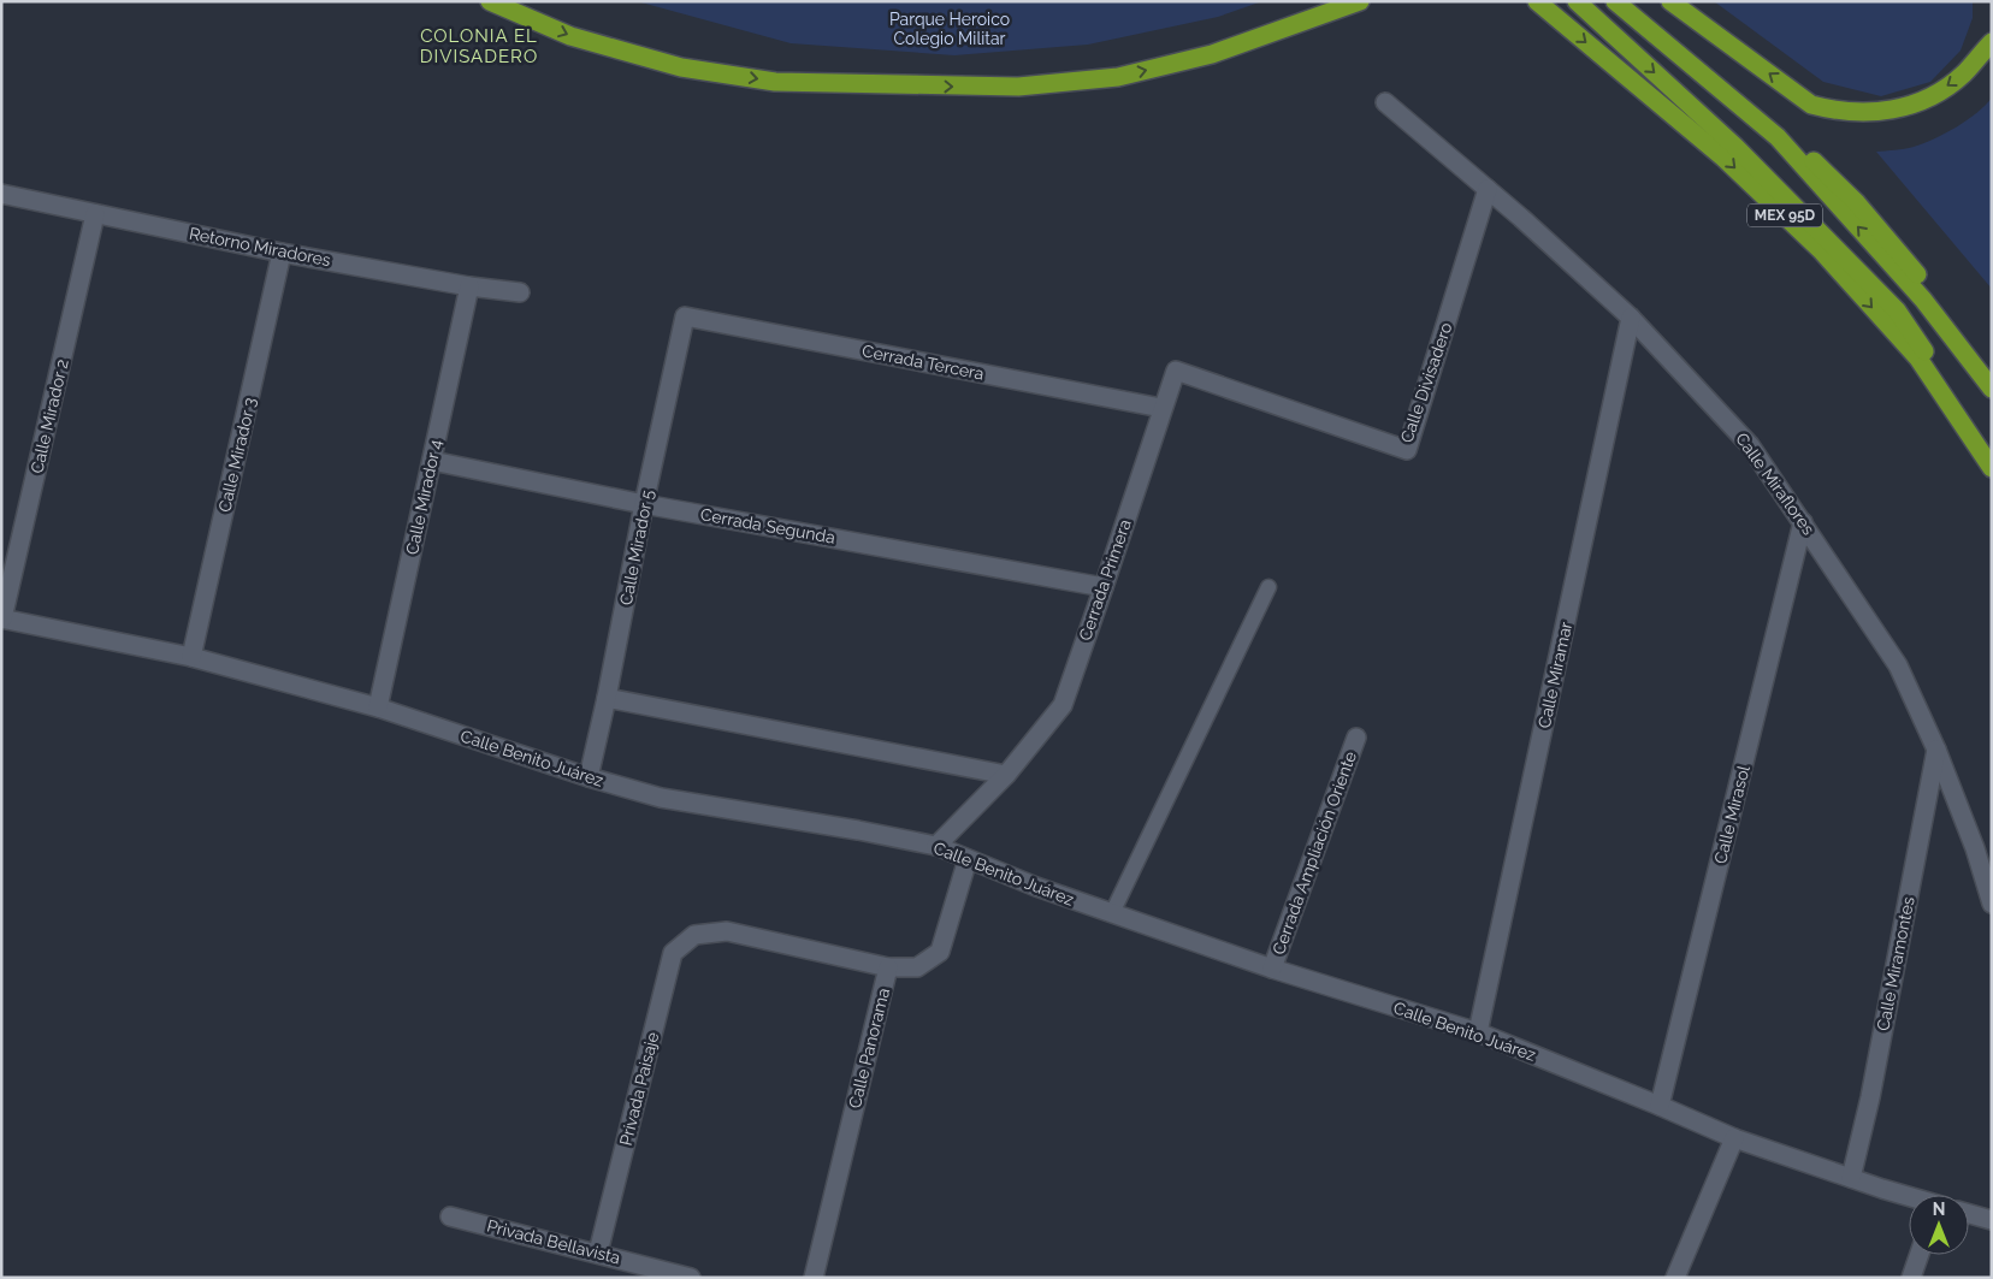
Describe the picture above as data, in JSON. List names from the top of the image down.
{
  "streets": {
    "highway": ["MEX 95D"],
    "street": [
      "Retorno Miradores",
      "Cerrada Tercera",
      "Calle Divisadero",
      "Calle Mirador 2",
      "Calle Mirador 3",
      "Calle Miraflores",
      "Calle Mirador 4",
      "Cerrada Segunda",
      "Calle Mirador 5",
      "Cerrada Primera",
      "Calle Miramar",
      "Calle Benito Juárez",
      "Calle Mirasol",
      "Cerrada Ampliación Oriente",
      "Calle Miramontes",
      "Calle Panorama",
      "Privada Paisaje",
      "Privada Bellavista"
    ]
  },
  "crossings": [
    ["Retorno Miradores", "Calle Mirador 2"],
    ["Retorno Miradores", "Calle Mirador 3"],
    ["Retorno Miradores", "Calle Mirador 4"],
    ["Cerrada Tercera", "Calle Mirador 5"],
    ["Cerrada Tercera", "Cerrada Primera"],
    ["Calle Divisadero", "Calle Miraflores"],
    ["Calle Divisadero", "Cerrada Primera"],
    ["Calle Mirador 2", "Calle Benito Juárez"],
    ["Calle Mirador 3", "Calle Benito Juárez"],
    ["Calle Miraflores", "Calle Miramar"],
    ["Calle Miraflores", "Calle Mirasol"],
    ["Calle Miraflores", "Calle Miramontes"],
    ["Calle Mirador 4", "Cerrada Segunda"],
    ["Calle Mirador 4", "Calle Benito Juárez"],
    ["Cerrada Segunda", "Calle Mirador 5"],
    ["Cerrada Segunda", "Cerrada Primera"],
    ["Calle Mirador 5", "Calle Benito Juárez"],
    ["Cerrada Primera", "Calle Benito Juárez"],
    ["Calle Miramar", "Calle Benito Juárez"],
    ["Calle Benito Juárez", "Calle Mirasol"],
    ["Calle Benito Juárez", "Cerrada Ampliación Oriente"],
    ["Calle Benito Juárez", "Calle Miramontes"],
    ["Calle Benito Juárez", "Calle Panorama"],
    ["Calle Panorama", "Privada Paisaje"],
    ["Privada Paisaje", "Privada Bellavista"]
  ],
  "districts": ["COLONIA EL DIVISADERO"],
  "parks": ["Parque Heroico Colegio Militar"],
  "north": "top"
}
